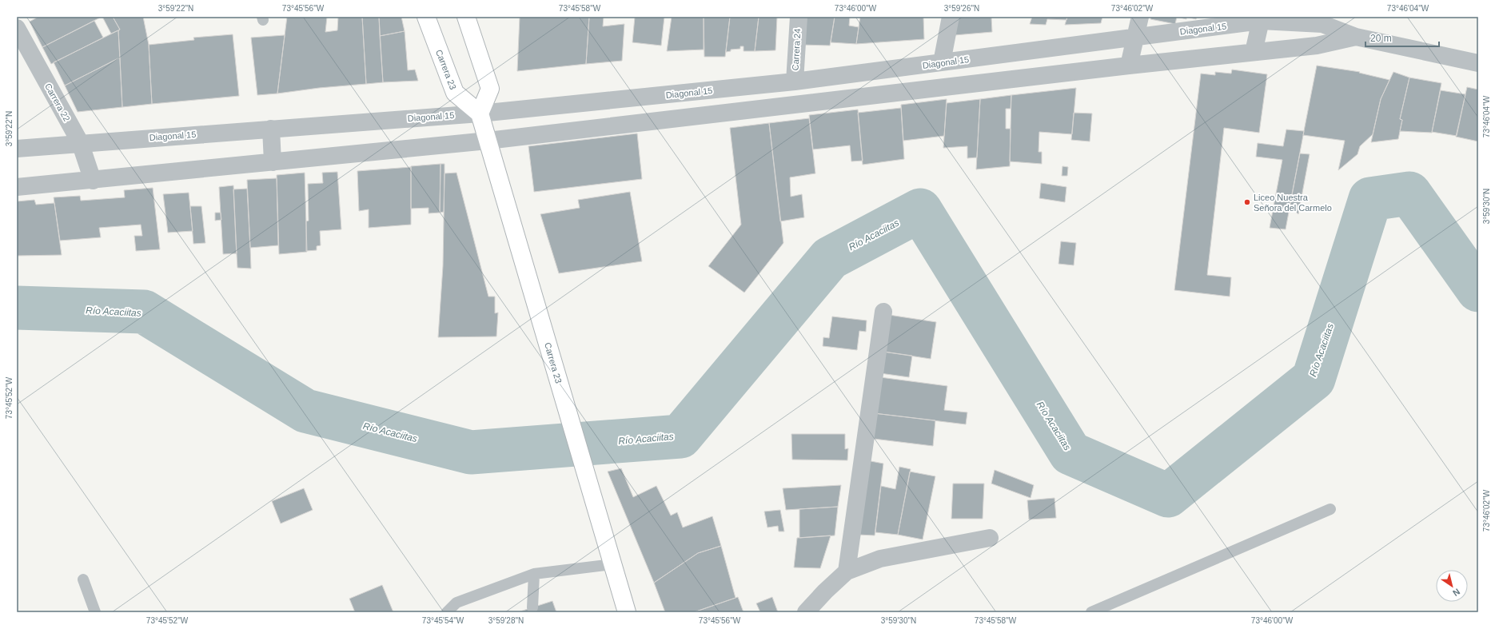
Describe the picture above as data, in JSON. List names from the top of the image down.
{
  "streets": {
    "main road": ["Carrera 23"],
    "street": ["Diagonal 15", "Carrera 24", "Carrera 22"]
  },
  "crossings": [
    ["Diagonal 15", "Carrera 24"],
    ["Diagonal 15", "Carrera 23"],
    ["Diagonal 15", "Carrera 22"]
  ],
  "water": ["Río Acaciitas"],
  "places": ["Liceo Nuestra Señora del Carmelo"],
  "scale_bar": "20 m",
  "north": "bottom right",
  "coordinates": [
    "3°59'22\"N",
    "73°45'56\"W",
    "73°45'58\"W",
    "73°46'00\"W",
    "3°59'26\"N",
    "73°46'02\"W",
    "73°46'04\"W",
    "3°59'30\"N",
    "73°45'52\"W",
    "73°45'54\"W",
    "3°59'28\"N"
  ]
}
